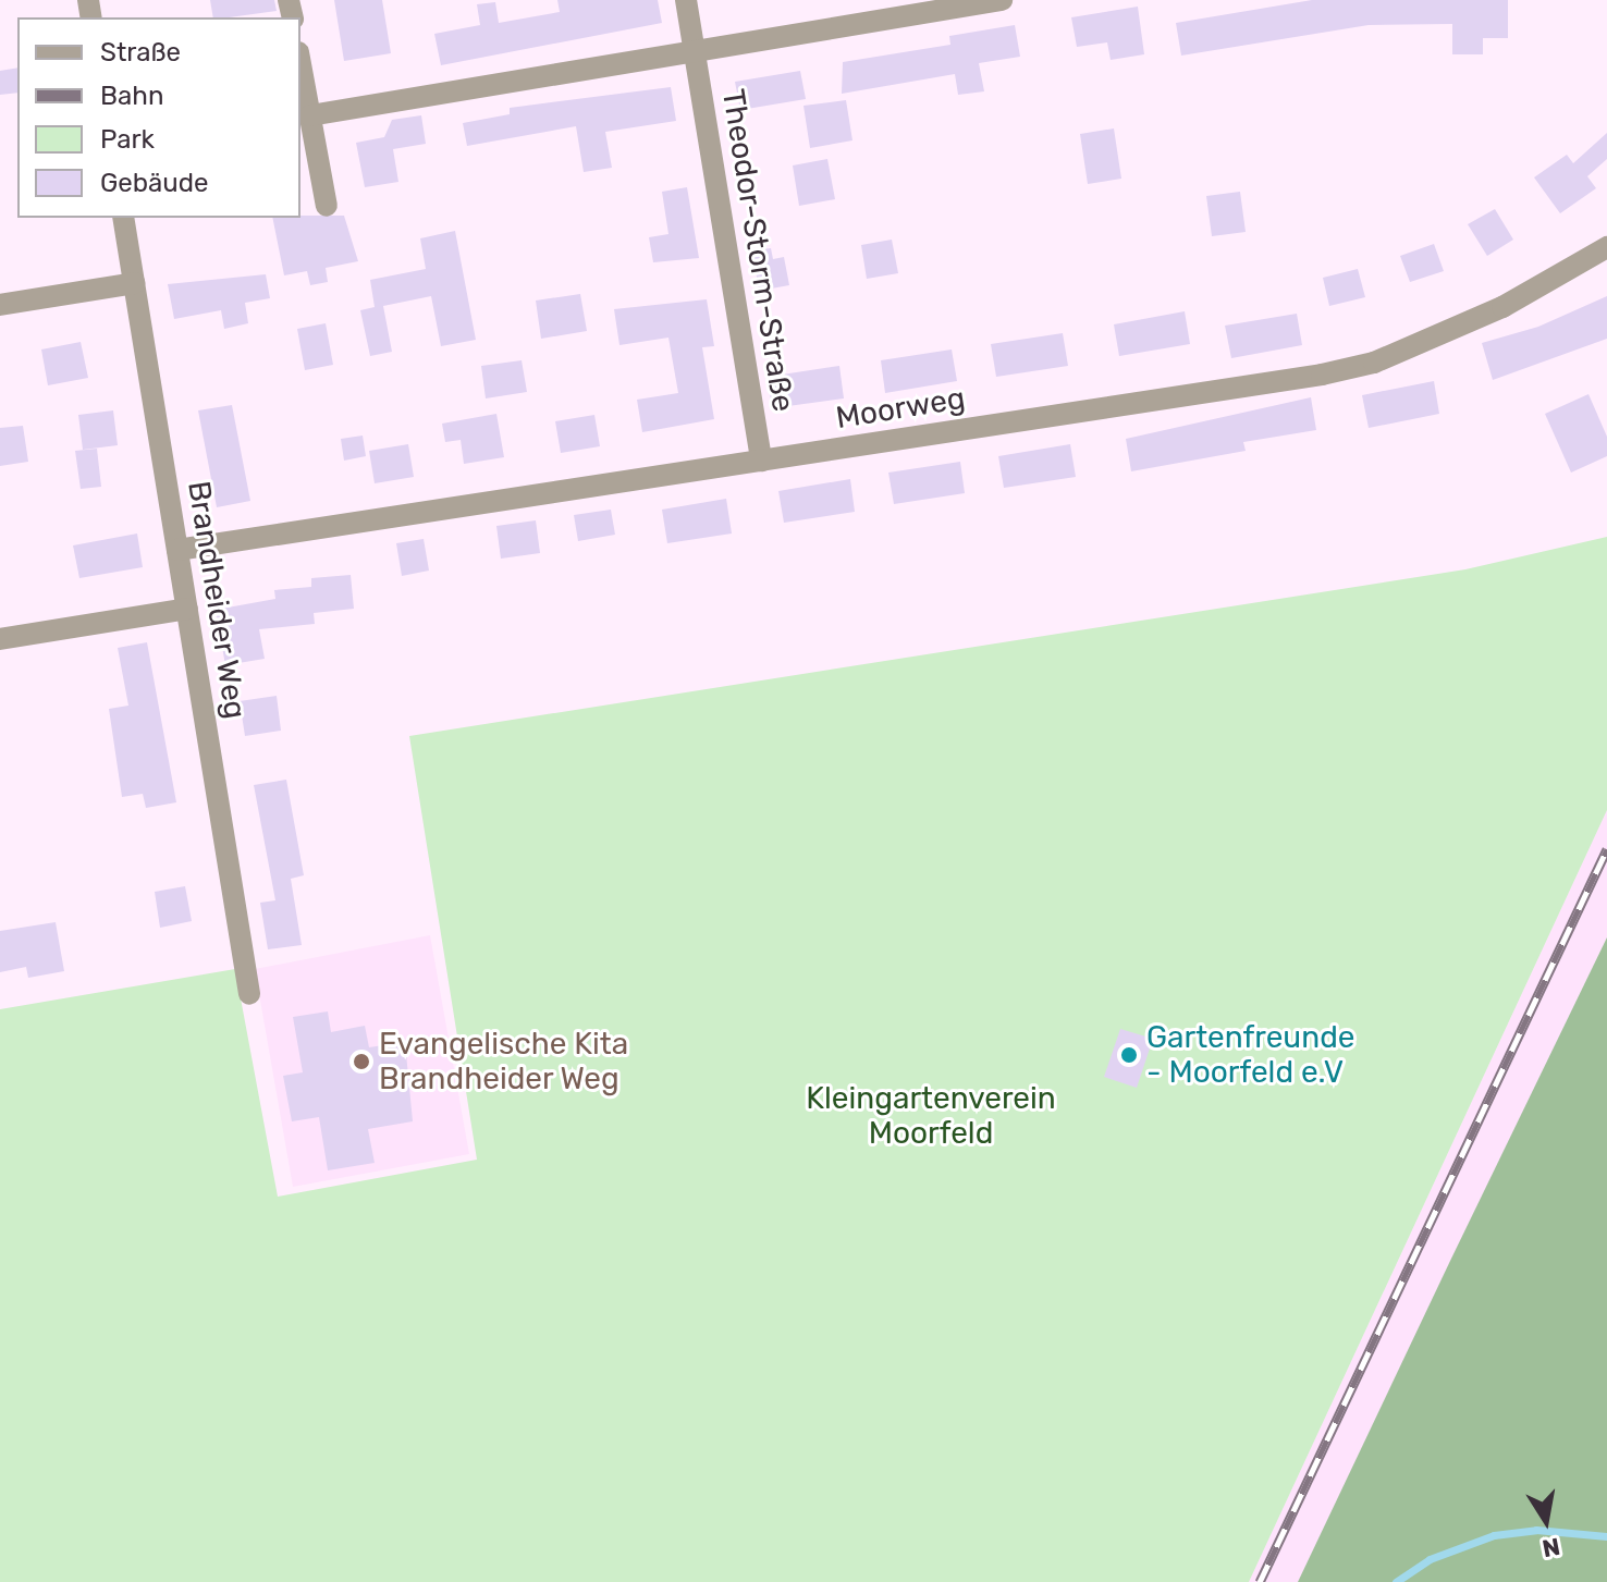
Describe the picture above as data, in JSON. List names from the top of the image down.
{
  "streets": {
    "street": ["Theodor-Storm-Straße", "Moorweg", "Brandheider Weg"]
  },
  "crossings": [
    ["Theodor-Storm-Straße", "Moorweg"],
    ["Moorweg", "Brandheider Weg"]
  ],
  "parks": ["Kleingartenverein Moorfeld"],
  "places": ["Gartenfreunde - Moorfeld e.V", "Evangelische Kita Brandheider Weg"],
  "legend": [
    "Straße",
    "Bahn",
    "Park",
    "Gebäude"
  ],
  "north": "bottom"
}
